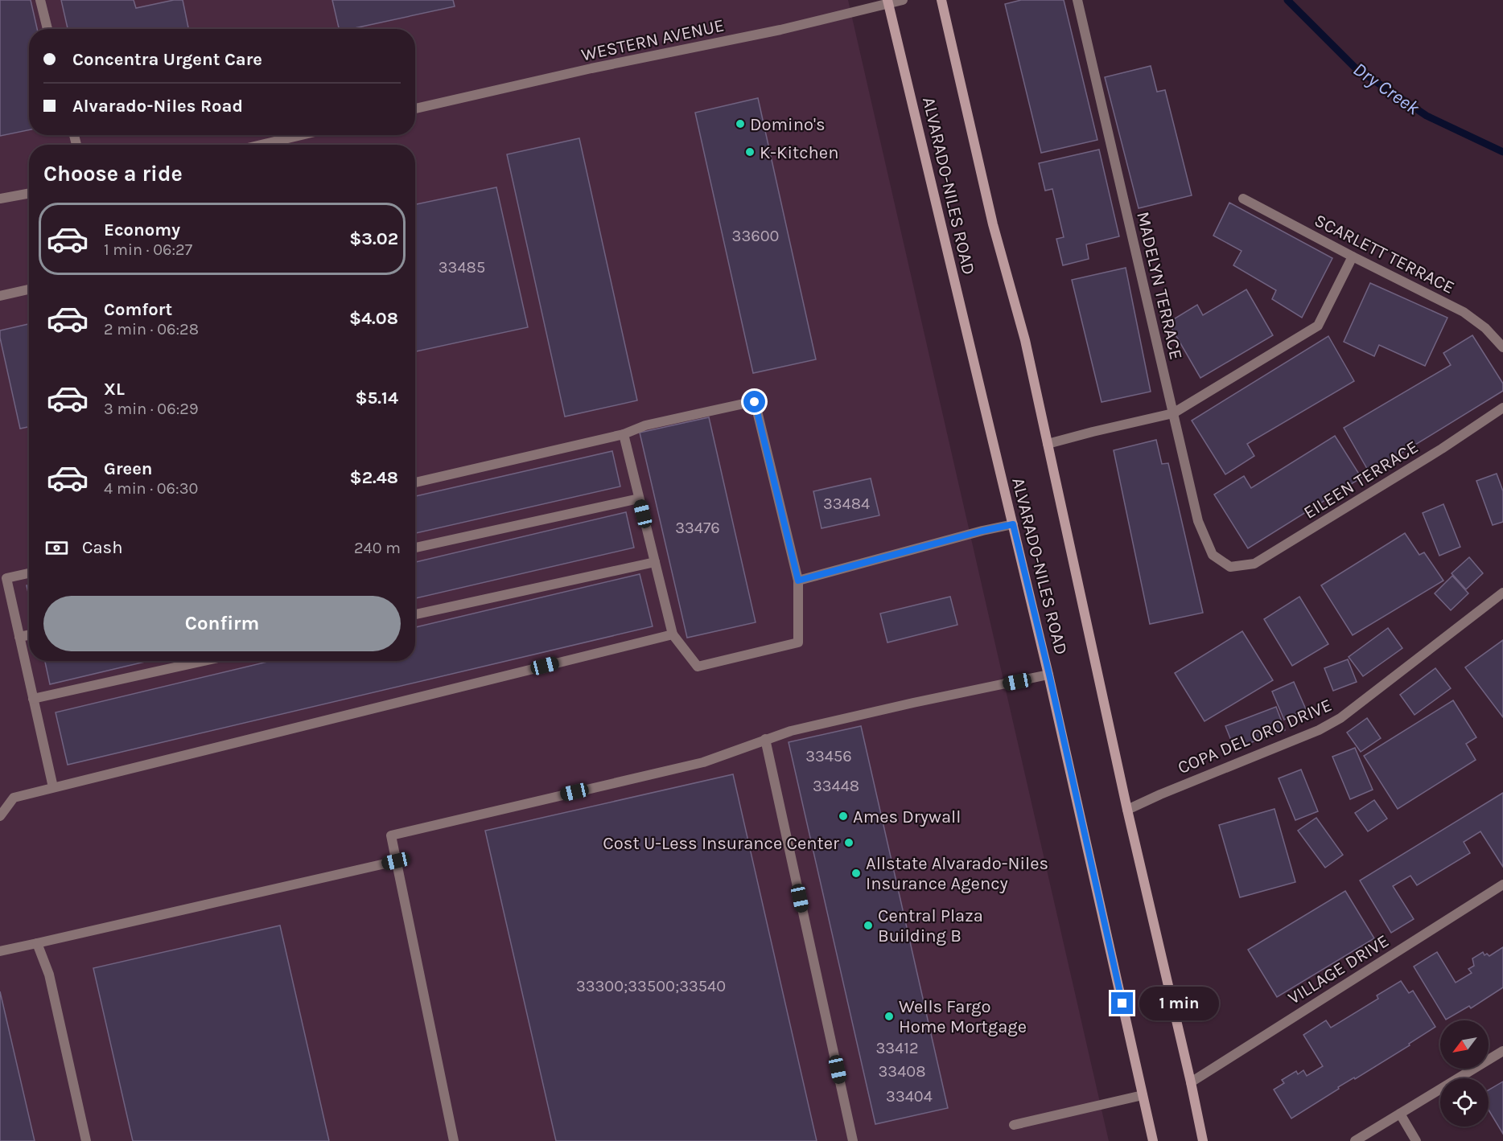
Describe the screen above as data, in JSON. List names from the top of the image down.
{
  "streets": {
    "main road": ["ALVARADO-NILES ROAD"],
    "street": [
      "WESTERN AVENUE",
      "SCARLETT TERRACE",
      "MADELYN TERRACE",
      "EILEEN TERRACE",
      "COPA DEL ORO DRIVE",
      "VILLAGE DRIVE"
    ]
  },
  "crossings": [
    ["WESTERN AVENUE", "ALVARADO-NILES ROAD"],
    ["ALVARADO-NILES ROAD", "COPA DEL ORO DRIVE"],
    ["ALVARADO-NILES ROAD", "VILLAGE DRIVE"],
    ["MADELYN TERRACE", "EILEEN TERRACE"]
  ],
  "water": ["Dry Creek"],
  "places": [
    "Domino's",
    "K-Kitchen",
    "Ames Drywall",
    "Cost U-Less Insurance Center",
    "Allstate Alvarado-Niles Insurance Agency",
    "Central Plaza Building B",
    "Wells Fargo Home Mortgage"
  ],
  "house_numbers": [
    "33600",
    "33485",
    "33484",
    "33476",
    "33456",
    "33448",
    "33300;33500;33540",
    "33412",
    "33408",
    "33404"
  ],
  "north": "bottom left",
  "page": {
    "banner": ["Concentra Urgent Care", "Alvarado-Niles Road"],
    "heading": "Choose a ride",
    "list": [
      {
        "name": "Economy",
        "note": "1 min · 06:27",
        "value": "$3.02"
      },
      {
        "name": "Comfort",
        "note": "2 min · 06:28",
        "value": "$4.08"
      },
      {
        "name": "XL",
        "note": "3 min · 06:29",
        "value": "$5.14"
      },
      {
        "name": "Green",
        "note": "4 min · 06:30",
        "value": "$2.48"
      }
    ],
    "pay": ["Cash", "240 m"],
    "buttons": "Confirm",
    "bubble": "1 min"
  }
}
